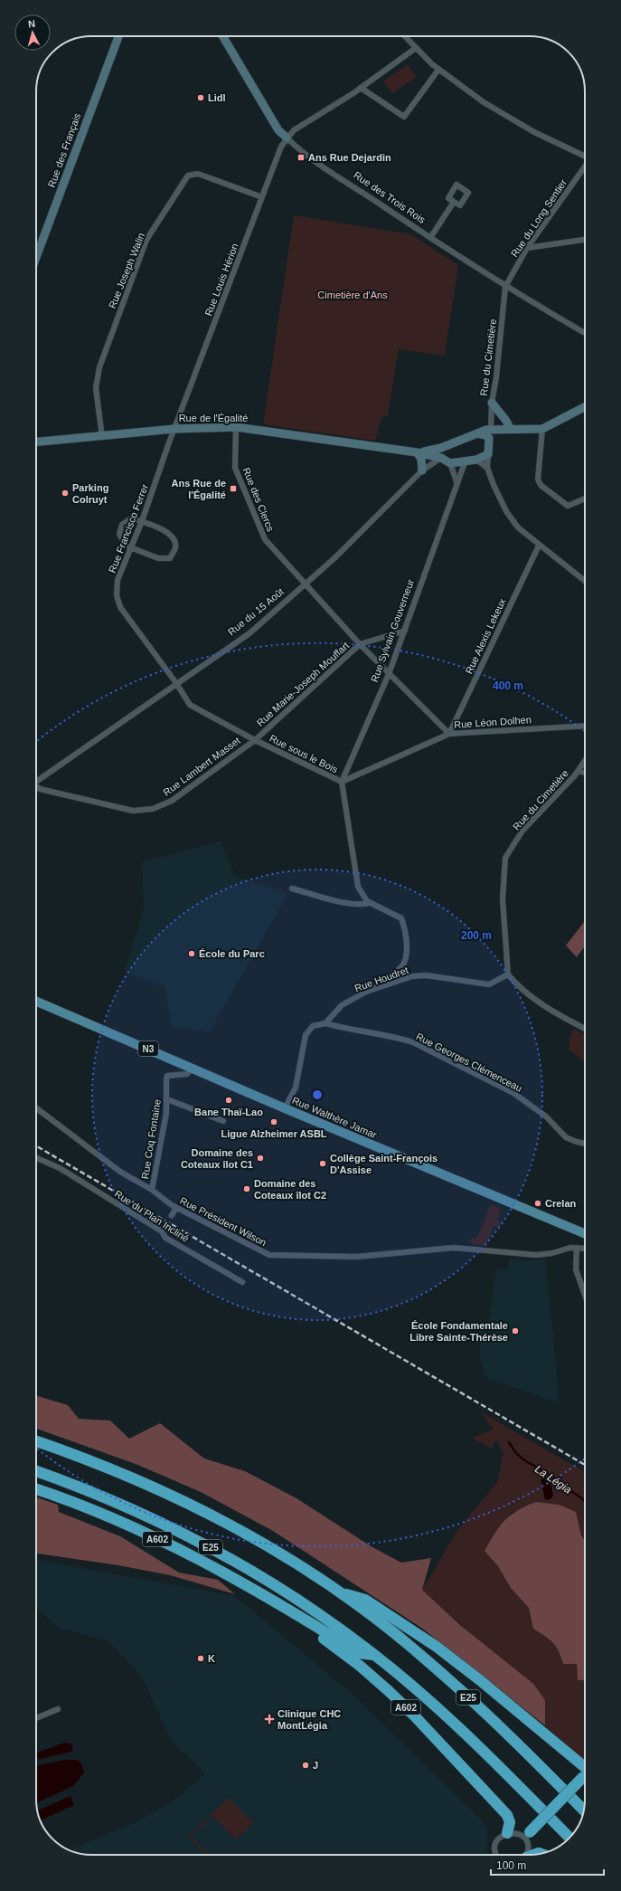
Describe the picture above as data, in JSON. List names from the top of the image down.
{
  "streets": {
    "highway": ["A602", "E25"],
    "main road": ["N3", "Rue Walthère Jamar"],
    "street": [
      "Rue des Français",
      "Rue des Trois Rois",
      "Rue du Long Sentier",
      "Rue Joseph Walin",
      "Rue Louis Hérion",
      "Rue du Cimetière",
      "Rue de l'Égalité",
      "Rue des Clercs",
      "Rue Francisco Ferrer",
      "Rue du 15 Août",
      "Rue Sylvain Gouverneur",
      "Rue Alexis Lekeux",
      "Rue Marie-Joseph Mouffart",
      "Rue Léon Dolhen",
      "Rue sous le Bois",
      "Rue Lambert Masset",
      "Rue Houdret",
      "Rue Georges Clémenceau",
      "Rue Coq Fontaine",
      "Rue du Plan Incliné",
      "Rue Président Wilson"
    ]
  },
  "crossings": [
    ["Rue des Trois Rois", "Rue du Long Sentier"],
    ["Rue des Trois Rois", "Rue Louis Hérion"],
    ["Rue des Trois Rois", "Rue du Cimetière"],
    ["Rue du Long Sentier", "Rue du Cimetière"],
    ["Rue Joseph Walin", "Rue Louis Hérion"],
    ["Rue Joseph Walin", "Rue de l'Égalité"],
    ["Rue Louis Hérion", "Rue de l'Égalité"],
    ["Rue Louis Hérion", "Rue Francisco Ferrer"],
    ["Rue du Cimetière", "Rue de l'Égalité"],
    ["Rue du Cimetière", "Rue Houdret"],
    ["Rue de l'Égalité", "Rue des Clercs"],
    ["Rue de l'Égalité", "Rue Francisco Ferrer"],
    ["Rue de l'Égalité", "Rue du 15 Août"],
    ["Rue des Clercs", "Rue du 15 Août"],
    ["Rue des Clercs", "Rue Sylvain Gouverneur"],
    ["Rue des Clercs", "Rue Alexis Lekeux"],
    ["Rue des Clercs", "Rue Marie-Joseph Mouffart"],
    ["Rue des Clercs", "Rue Léon Dolhen"],
    ["Rue Francisco Ferrer", "Rue du 15 Août"],
    ["Rue Francisco Ferrer", "Rue sous le Bois"],
    ["Rue du 15 Août", "Rue sous le Bois"],
    ["Rue Sylvain Gouverneur", "Rue Marie-Joseph Mouffart"],
    ["Rue Sylvain Gouverneur", "Rue Léon Dolhen"],
    ["Rue Sylvain Gouverneur", "Rue sous le Bois"],
    ["Rue Alexis Lekeux", "Rue Léon Dolhen"],
    ["Rue Marie-Joseph Mouffart", "Rue sous le Bois"],
    ["Rue Marie-Joseph Mouffart", "Rue Lambert Masset"],
    ["Rue Léon Dolhen", "Rue sous le Bois"],
    ["Rue sous le Bois", "Rue Lambert Masset"],
    ["Rue sous le Bois", "Rue Houdret"],
    ["Rue Houdret", "Rue Georges Clémenceau"],
    ["Rue Houdret", "Rue Walthère Jamar"],
    ["Rue Walthère Jamar", "Rue Coq Fontaine"],
    ["Rue Coq Fontaine", "Rue Président Wilson"]
  ],
  "water": ["La Légia"],
  "parks": ["Cimetière d'Ans"],
  "places": {
    "other": [
      "Lidl",
      "Parking Colruyt",
      "École du Parc",
      "Bane Thaï-Lao",
      "Ligue Alzheimer ASBL",
      "Domaine des Coteaux îlot C1",
      "Collège Saint-François D'Assise",
      "Domaine des Coteaux îlot C2",
      "Crelan",
      "École Fondamentale Libre Sainte-Thérèse",
      "K",
      "J"
    ],
    "transit": ["Ans Rue Dejardin", "Ans Rue de l'Égalité"],
    "health": ["Clinique CHC MontLégia"]
  },
  "scale_bar": "100 m",
  "north": "top",
  "rings": ["400 m", "200 m"]
}
